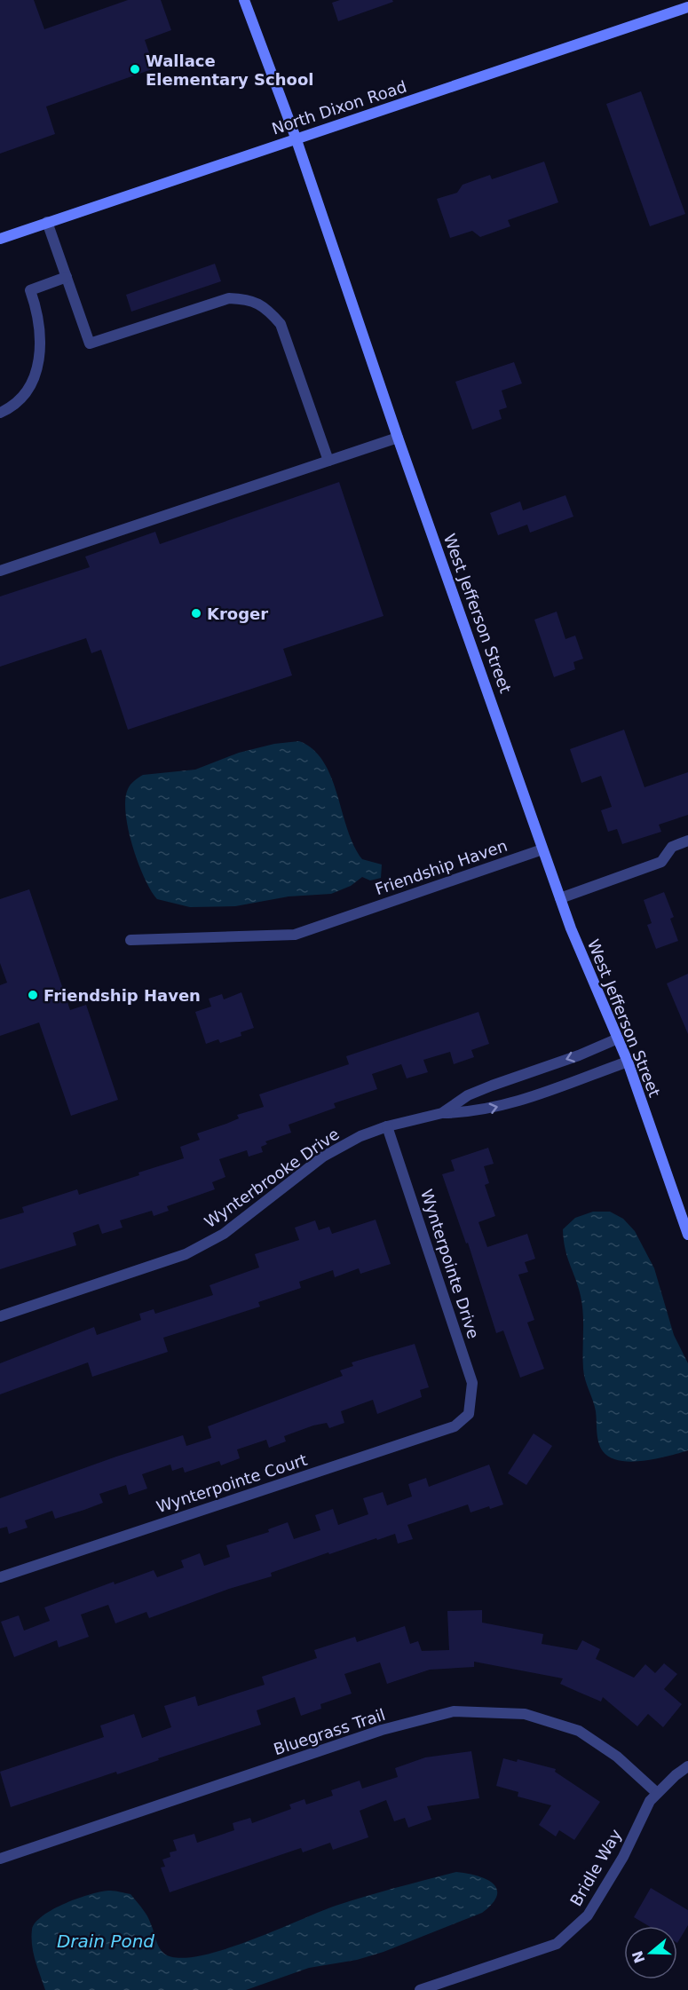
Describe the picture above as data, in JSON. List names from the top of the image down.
{
  "streets": {
    "street": [
      "North Dixon Road",
      "West Jefferson Street",
      "Friendship Haven",
      "Wynterbrooke Drive",
      "Wynterpointe Drive",
      "Wynterpointe Court",
      "Bluegrass Trail",
      "Bridle Way"
    ]
  },
  "crossings": [
    ["North Dixon Road", "West Jefferson Street"],
    ["West Jefferson Street", "Friendship Haven"],
    ["West Jefferson Street", "Wynterbrooke Drive"],
    ["Wynterbrooke Drive", "Wynterpointe Drive"],
    ["Wynterpointe Drive", "Wynterpointe Court"],
    ["Bluegrass Trail", "Bridle Way"]
  ],
  "water": ["Drain Pond"],
  "places": ["Wallace Elementary School", "Kroger", "Friendship Haven"],
  "north": "left"
}
